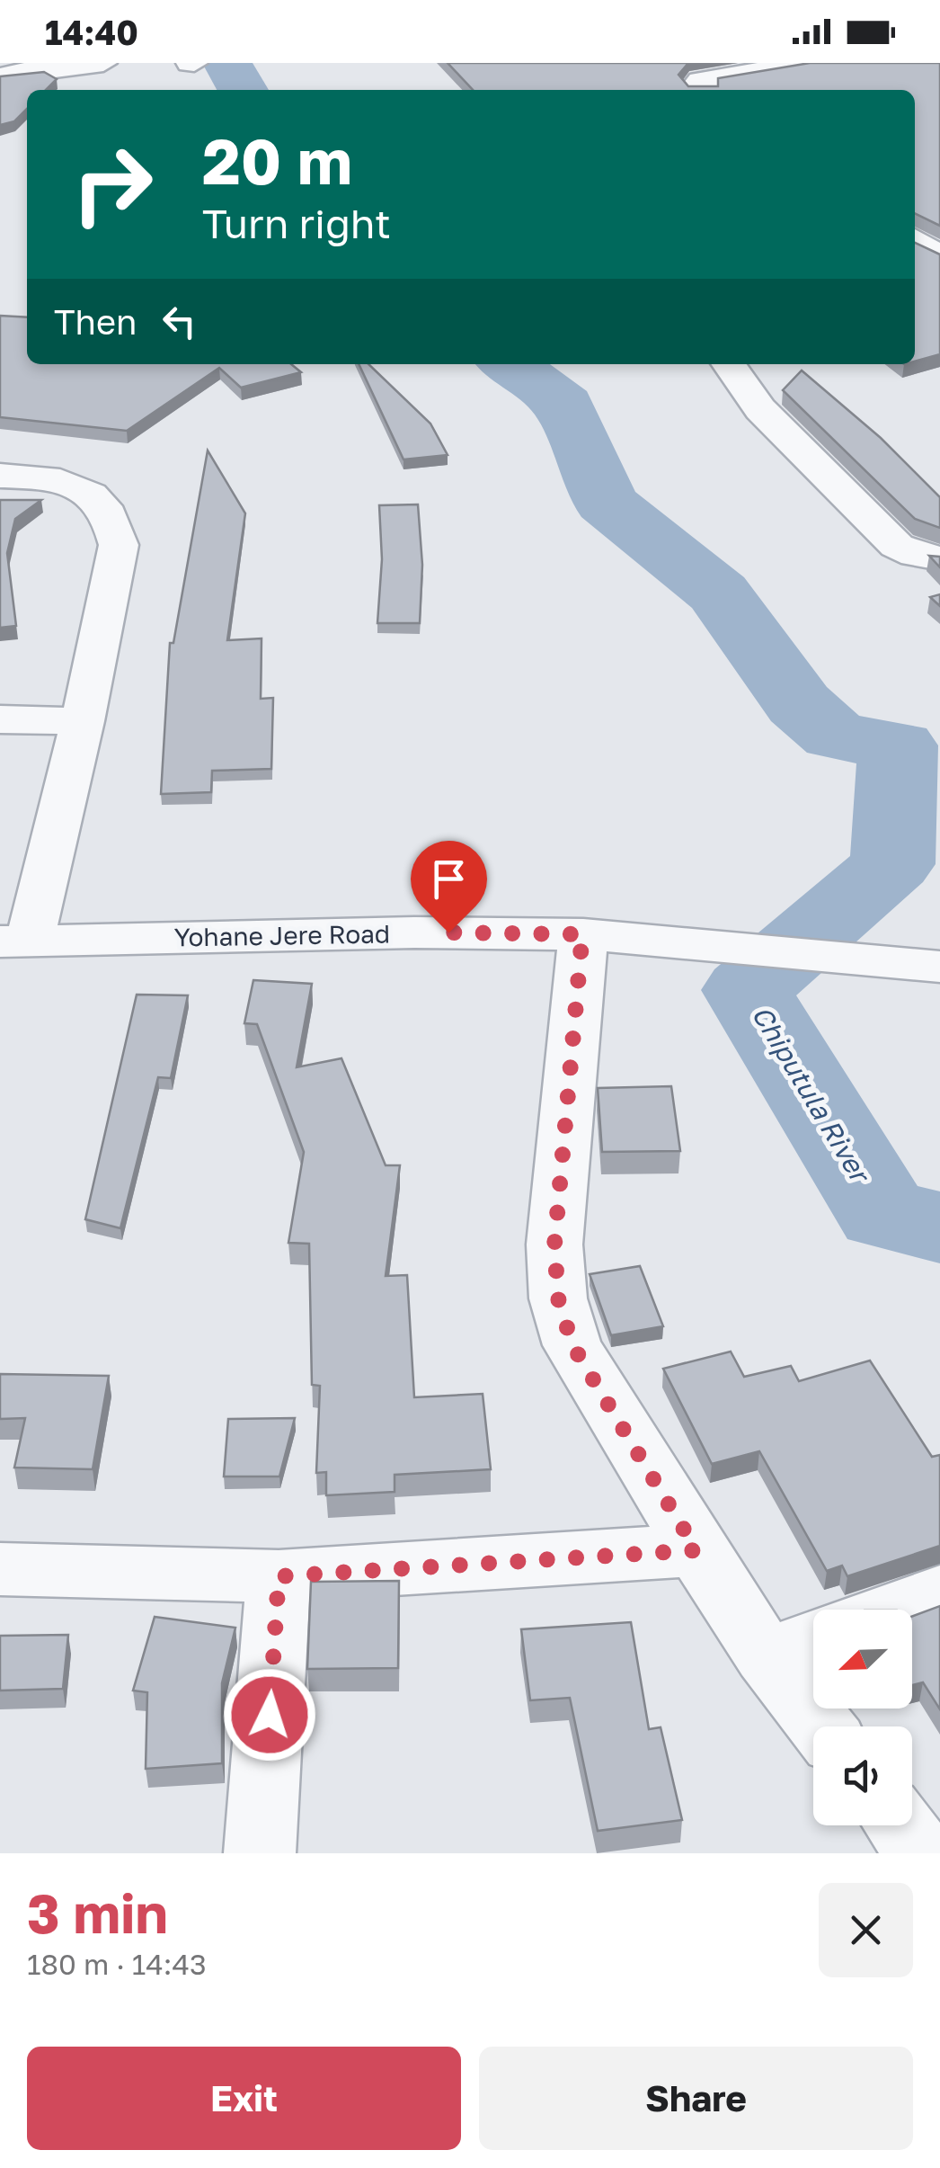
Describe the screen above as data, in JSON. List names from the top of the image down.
{
  "streets": {
    "street": ["Yohane Jere Road"]
  },
  "water": ["Chiputula River"],
  "north": "bottom left",
  "page": {
    "status": "14:40",
    "turn": ["20 m", "Turn right"],
    "then": "Then",
    "heading": ["3 min", "180 m · 14:43"],
    "buttons": ["Exit", "Share"]
  }
}
